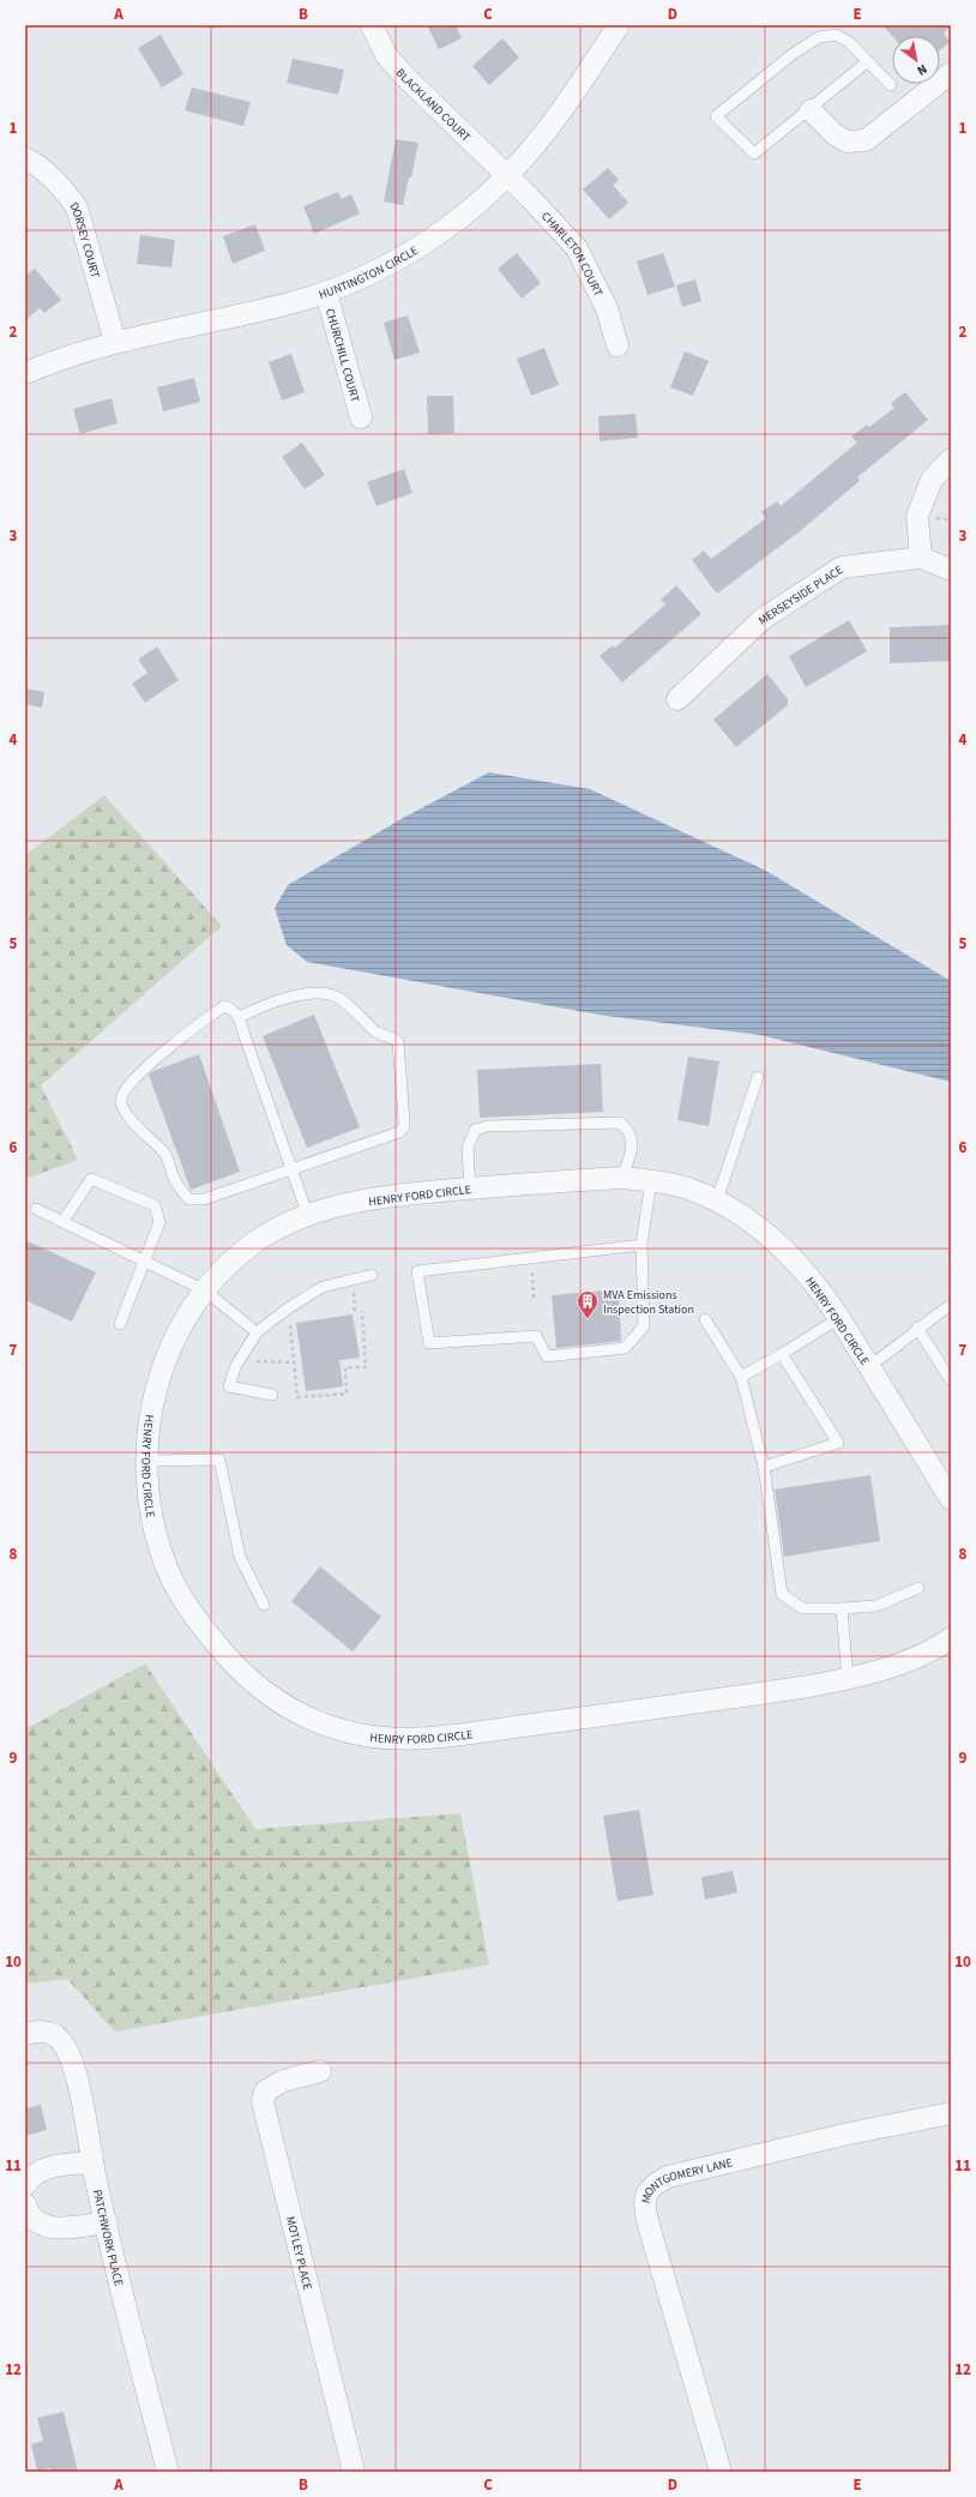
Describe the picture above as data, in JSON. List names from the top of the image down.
{
  "streets": {
    "street": [
      "BLACKLAND COURT",
      "DORSEY COURT",
      "CHARLETON COURT",
      "HUNTINGTON CIRCLE",
      "CHURCHILL COURT",
      "MERSEYSIDE PLACE",
      "HENRY FORD CIRCLE",
      "MONTGOMERY LANE",
      "PATCHWORK PLACE",
      "MOTLEY PLACE"
    ]
  },
  "crossings": [
    ["BLACKLAND COURT", "CHARLETON COURT"],
    ["BLACKLAND COURT", "HUNTINGTON CIRCLE"],
    ["DORSEY COURT", "HUNTINGTON CIRCLE"],
    ["CHARLETON COURT", "HUNTINGTON CIRCLE"],
    ["HUNTINGTON CIRCLE", "CHURCHILL COURT"]
  ],
  "places": {
    "building": ["MVA Emissions Inspection Station"]
  },
  "north": "bottom right",
  "grid": {
    "columns": [
      "A",
      "B",
      "C",
      "D",
      "E"
    ],
    "rows": [
      "1",
      "2",
      "3",
      "4",
      "5",
      "6",
      "7",
      "8",
      "9",
      "10",
      "11",
      "12"
    ]
  }
}
